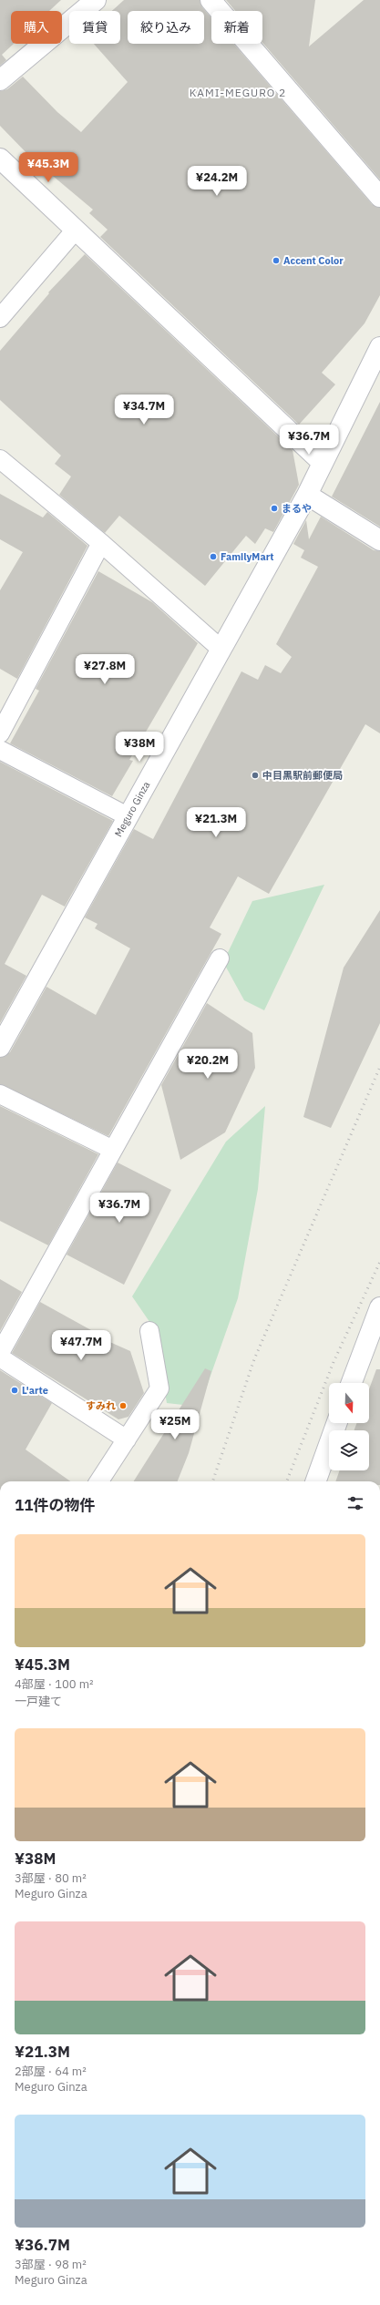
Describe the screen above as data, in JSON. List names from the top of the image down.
{
  "streets": {
    "street": ["Meguro Ginza"]
  },
  "districts": ["KAMI-MEGURO 2"],
  "places": [
    "Accent Color",
    "まるや",
    "FamilyMart",
    "中目黒駅前郵便局",
    "L'arte",
    "すみれ"
  ],
  "north": "bottom",
  "page": {
    "chip": [
      "購入",
      "賃貸",
      "絞り込み",
      "新着"
    ],
    "price": [
      "¥45.3M",
      "¥24.2M",
      "¥34.7M",
      "¥36.7M",
      "¥27.8M",
      "¥38M",
      "¥21.3M",
      "¥20.2M",
      "¥36.7M",
      "¥47.7M",
      "¥25M"
    ],
    "heading": "11件の物件",
    "list": [
      {
        "name": "¥45.3M",
        "note": "4部屋 · 100 m² · 一戸建て"
      },
      {
        "name": "¥38M",
        "note": "3部屋 · 80 m² · Meguro Ginza"
      },
      {
        "name": "¥21.3M",
        "note": "2部屋 · 64 m² · Meguro Ginza"
      },
      {
        "name": "¥36.7M",
        "note": "3部屋 · 98 m² · Meguro Ginza"
      }
    ]
  }
}
